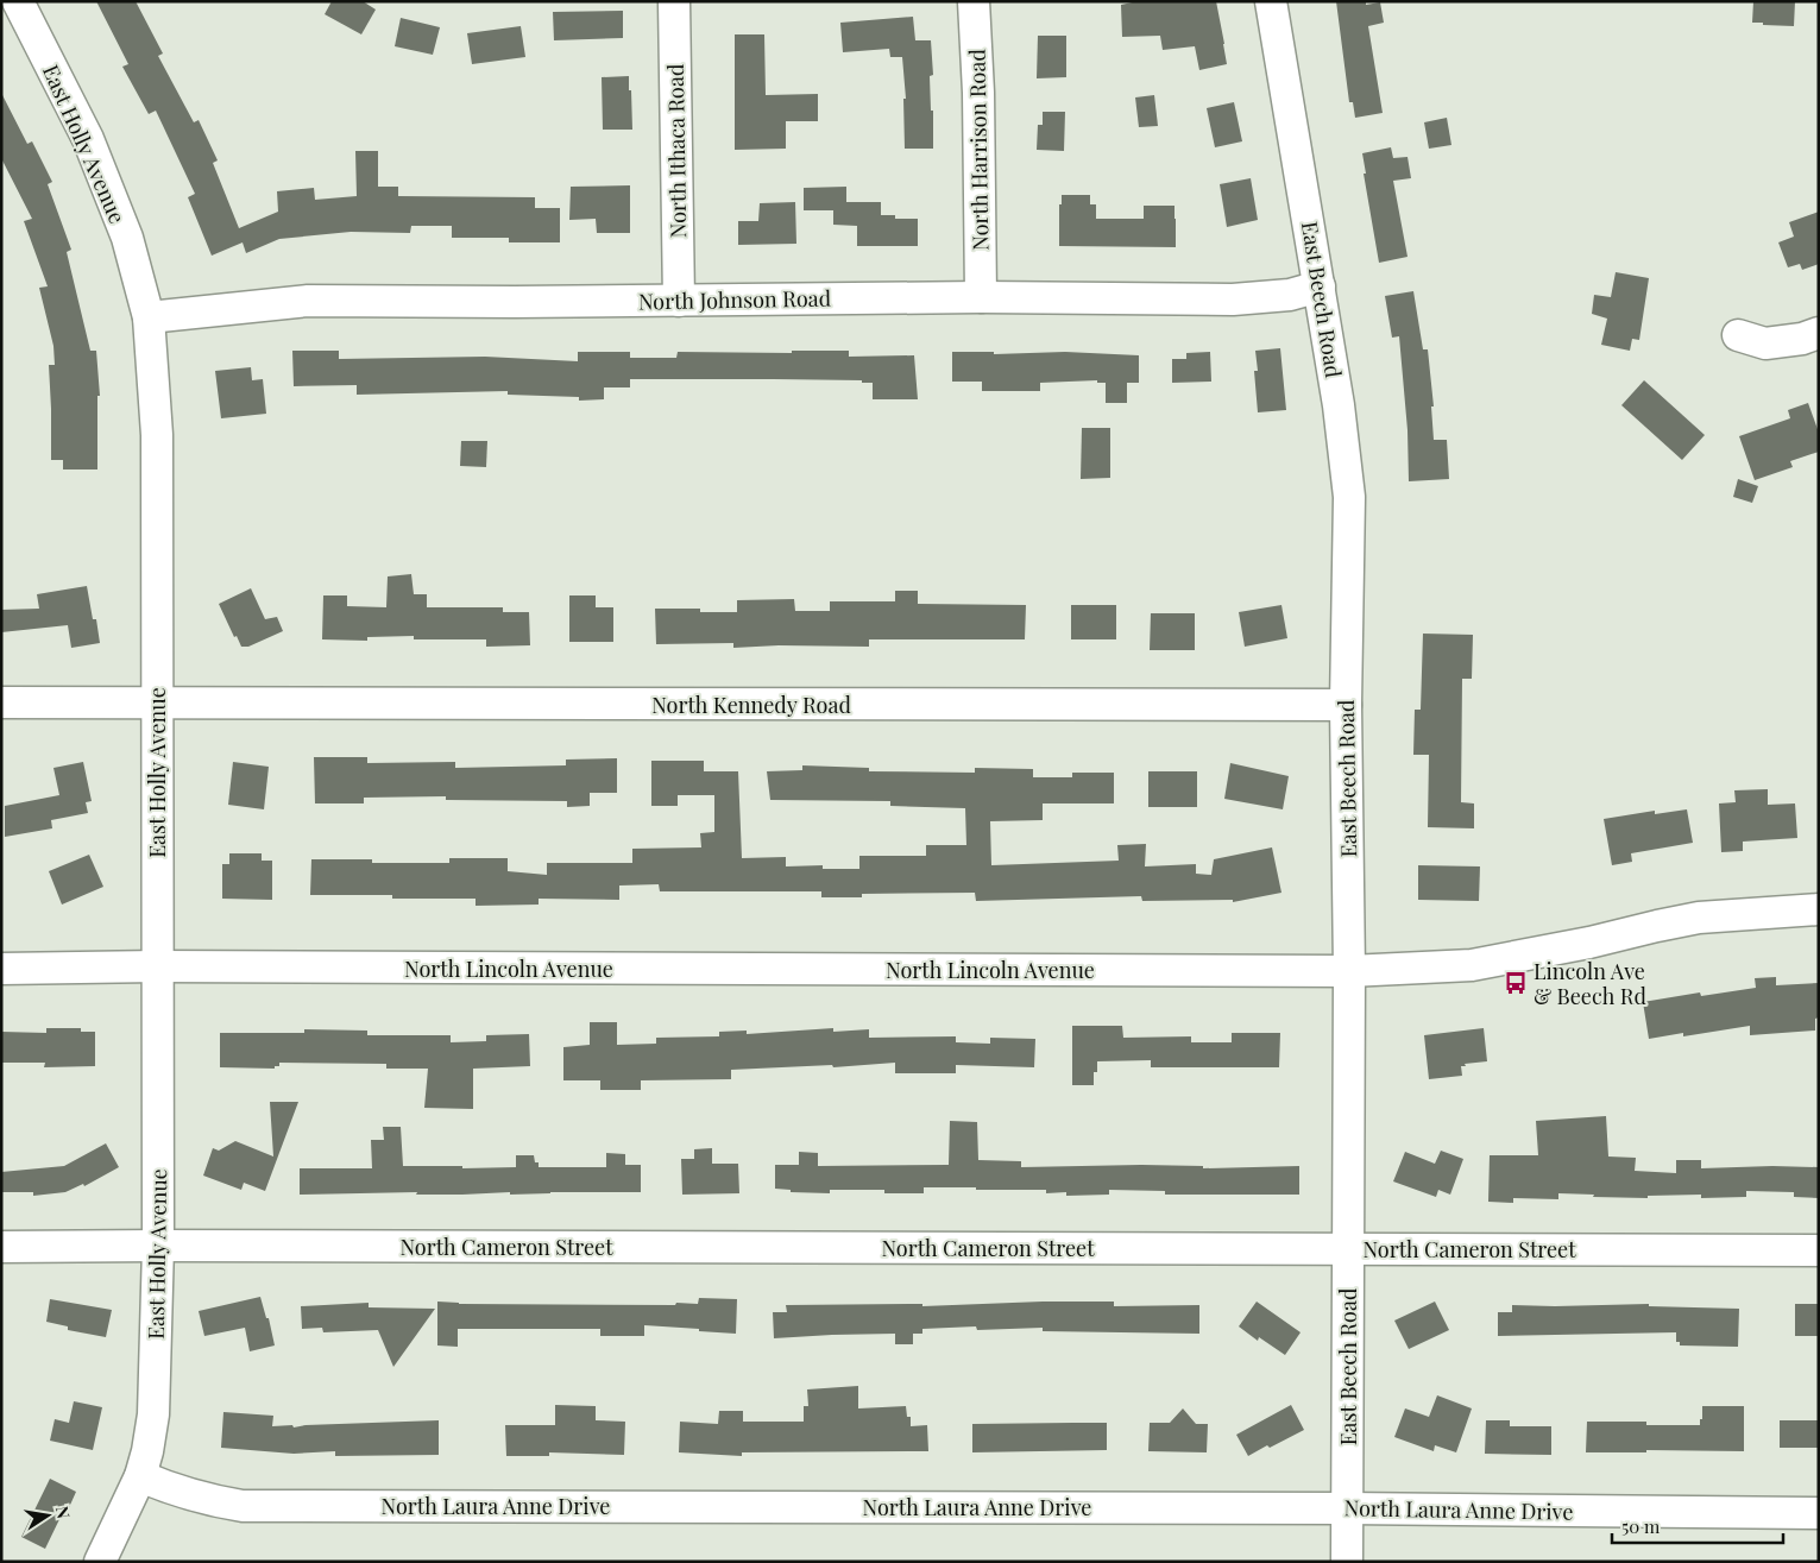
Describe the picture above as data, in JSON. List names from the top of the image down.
{
  "streets": {
    "street": [
      "East Holly Avenue",
      "North Harrison Road",
      "North Ithaca Road",
      "North Johnson Road",
      "East Beech Road",
      "North Kennedy Road",
      "North Lincoln Avenue",
      "North Cameron Street",
      "North Laura Anne Drive"
    ]
  },
  "crossings": [
    ["East Holly Avenue", "North Johnson Road"],
    ["East Holly Avenue", "North Kennedy Road"],
    ["East Holly Avenue", "North Lincoln Avenue"],
    ["East Holly Avenue", "North Cameron Street"],
    ["East Holly Avenue", "North Laura Anne Drive"],
    ["North Harrison Road", "North Johnson Road"],
    ["North Ithaca Road", "North Johnson Road"],
    ["North Johnson Road", "East Beech Road"],
    ["East Beech Road", "North Kennedy Road"],
    ["East Beech Road", "North Lincoln Avenue"],
    ["East Beech Road", "North Cameron Street"],
    ["East Beech Road", "North Laura Anne Drive"]
  ],
  "places": {
    "bus stop": ["Lincoln Ave & Beech Rd"]
  },
  "scale_bar": "50 m",
  "north": "right"
}
